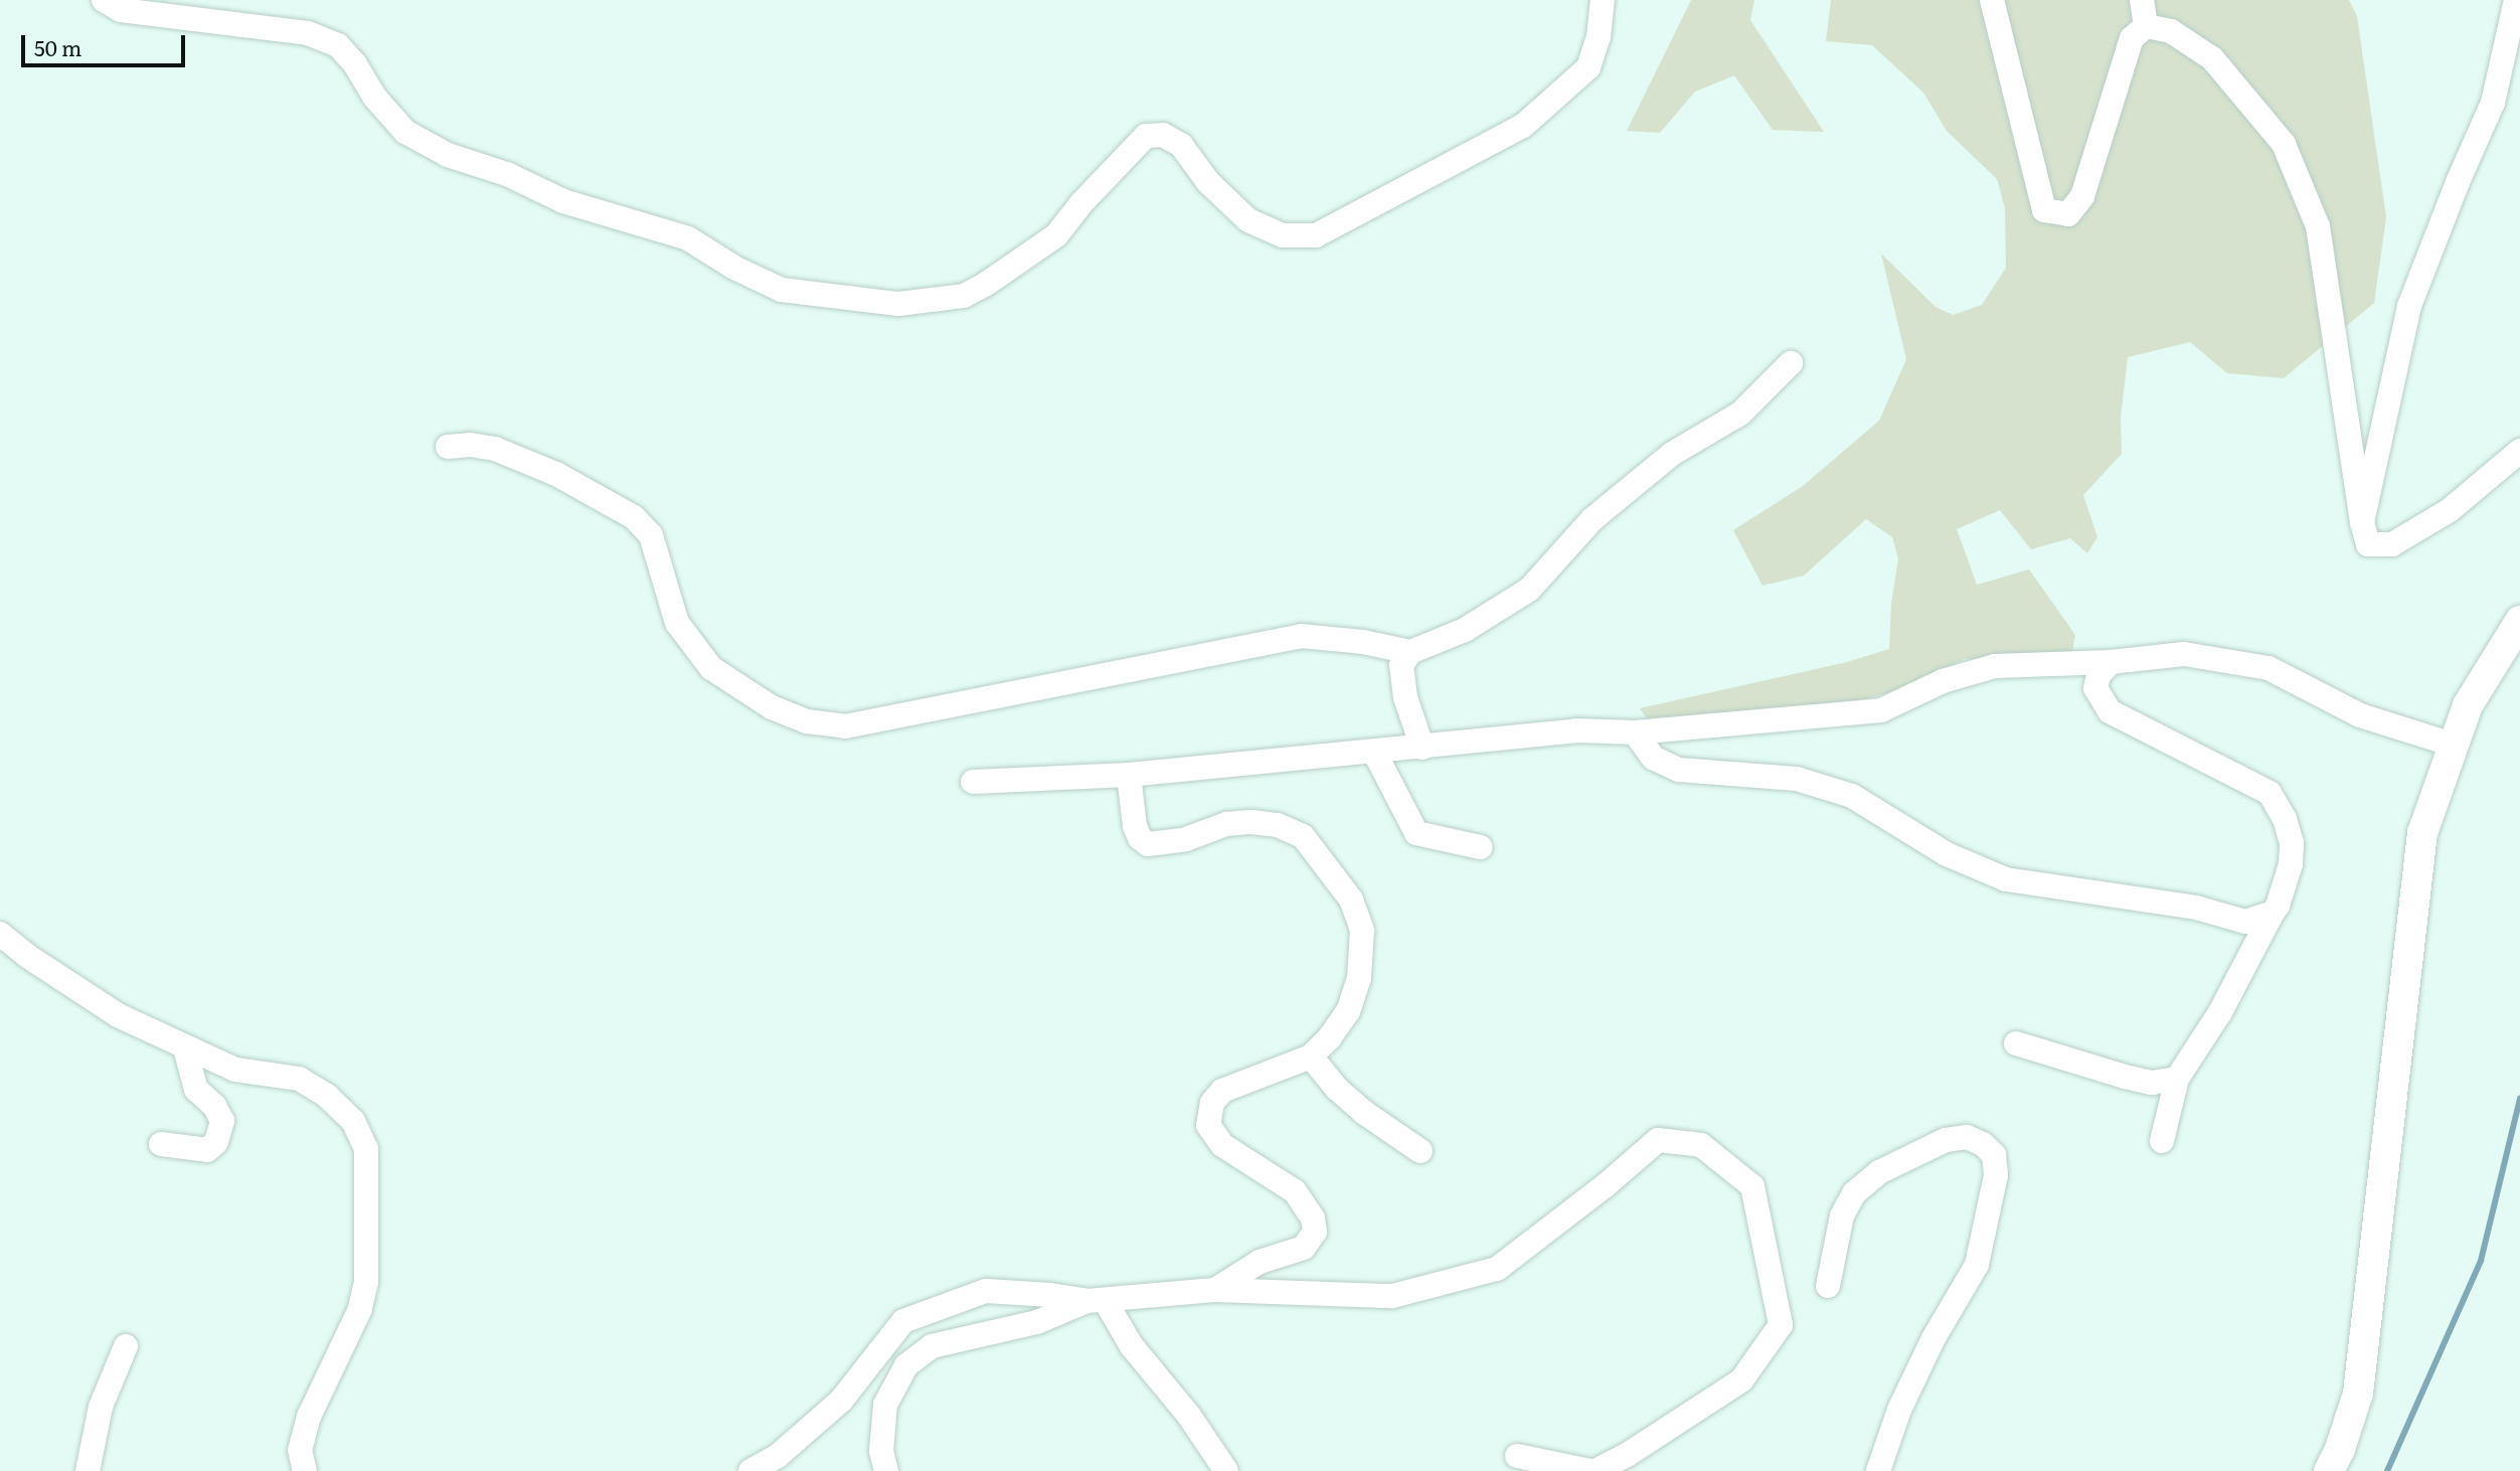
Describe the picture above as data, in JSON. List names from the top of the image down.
{
  "scale_bar": "50 m"
}
